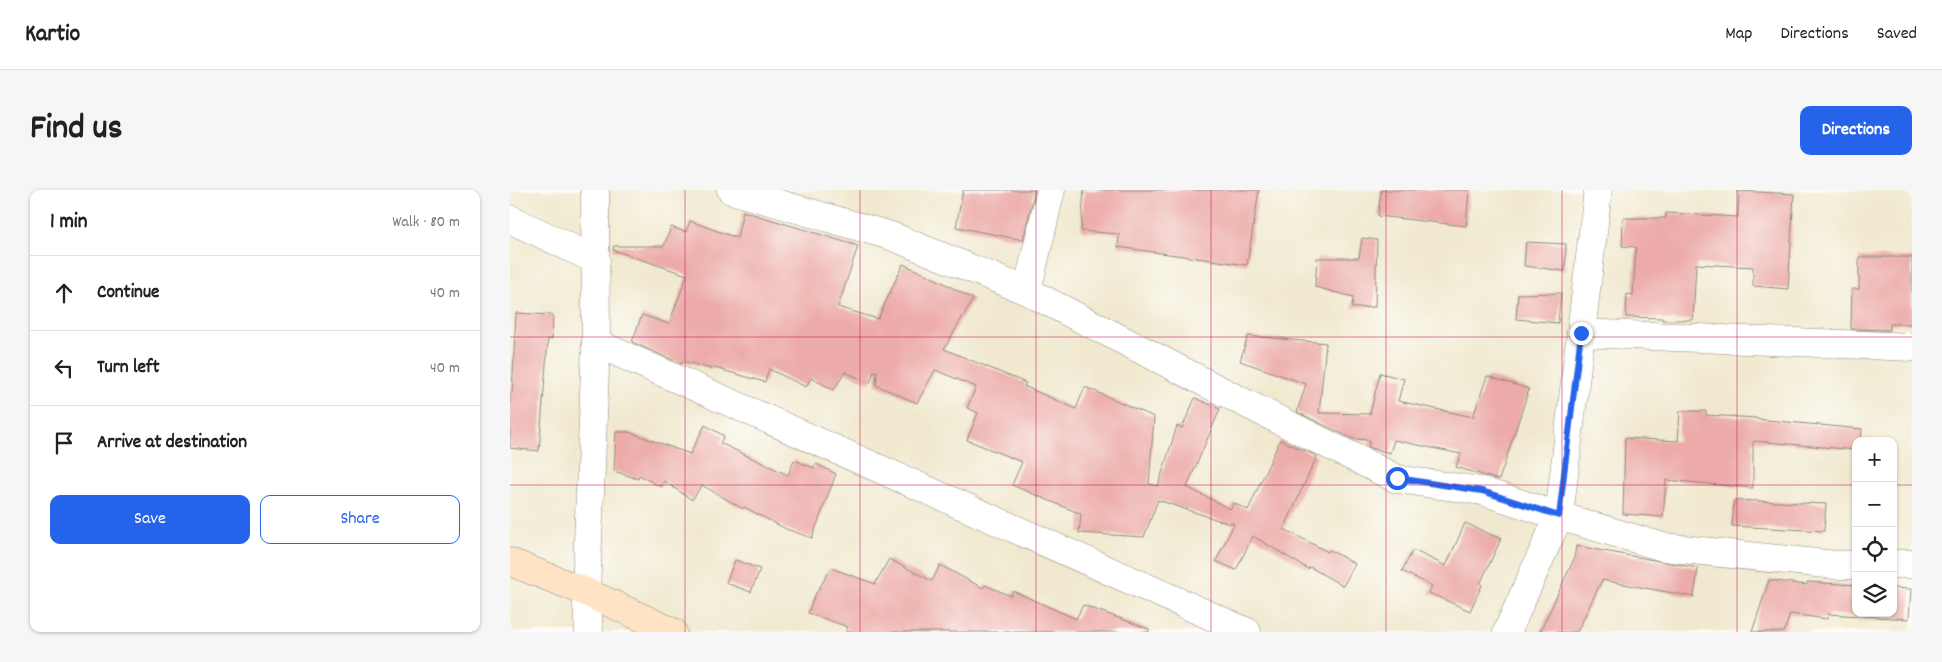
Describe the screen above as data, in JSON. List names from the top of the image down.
{
  "page": {
    "header": "Kartio",
    "nav": ["Map", "Directions", "Saved"],
    "title": "Find us",
    "buttons": [
      "Directions",
      ["Save", "Share"]
    ],
    "heading": ["1 min", "Walk · 80 m"],
    "list": [
      ["Continue", "40 m"],
      ["Turn left", "40 m"],
      "Arrive at destination"
    ],
    "map_buttons": ["+", "−"]
  }
}
